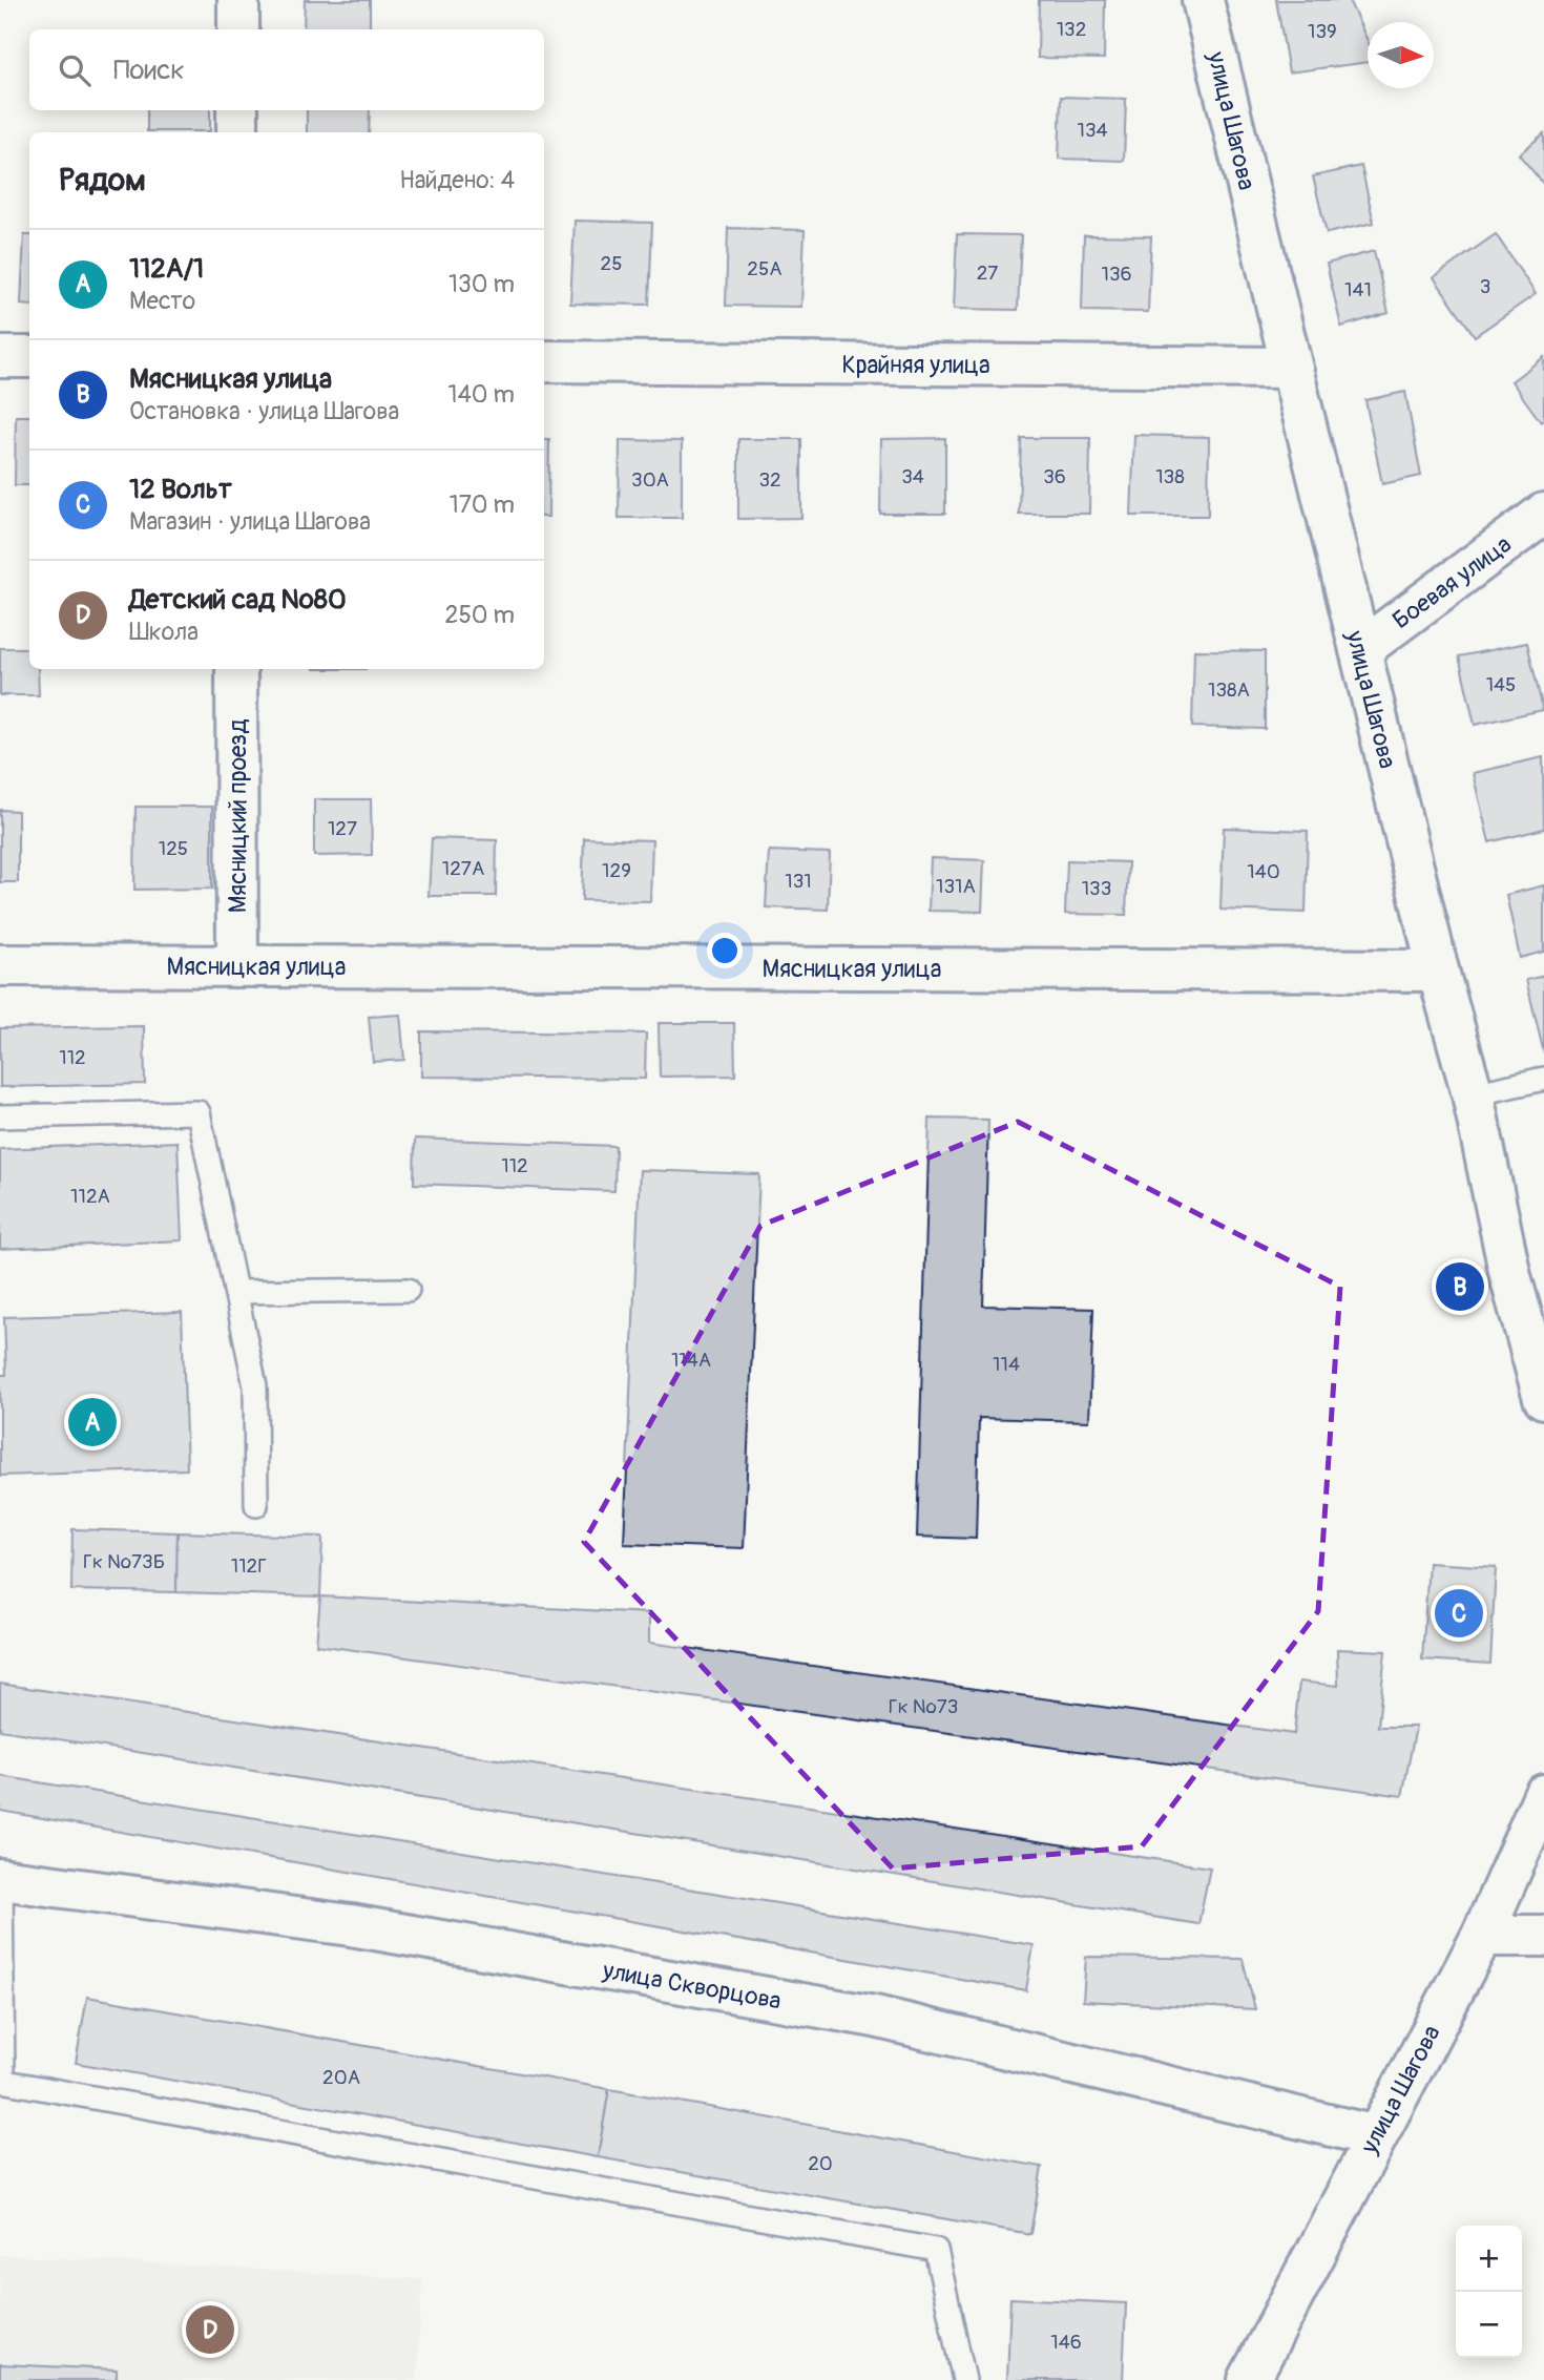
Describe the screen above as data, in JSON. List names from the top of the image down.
{
  "streets": {
    "street": [
      "улица Шагова",
      "Крайняя улица",
      "Боевая улица",
      "Мясницкий проезд",
      "Мясницкая улица",
      "улица Скворцова"
    ]
  },
  "crossings": [
    ["улица Шагова", "Крайняя улица"],
    ["улица Шагова", "Боевая улица"],
    ["улица Шагова", "Мясницкая улица"],
    ["улица Шагова", "улица Скворцова"],
    ["Мясницкий проезд", "Мясницкая улица"]
  ],
  "house_numbers": [
    "132",
    "139",
    "134",
    "25",
    "25А",
    "27",
    "136",
    "3",
    "141",
    "34",
    "36",
    "138",
    "30А",
    "32",
    "145",
    "138А",
    "127",
    "125",
    "127А",
    "129",
    "140",
    "131",
    "131А",
    "133",
    "112",
    "112",
    "112А",
    "114А",
    "114",
    "Гк №73Б",
    "112Г",
    "Гк №73",
    "20А",
    "20",
    "146"
  ],
  "north": "right",
  "page": {
    "search": "Поиск",
    "heading": ["Рядом", "Найдено: 4"],
    "list": [
      {
        "mark": "A",
        "name": "112А/1",
        "note": "Место",
        "value": "130 m"
      },
      {
        "mark": "B",
        "name": "Мясницкая улица",
        "note": "Остановка · улица Шагова",
        "value": "140 m"
      },
      {
        "mark": "C",
        "name": "12 Вольт",
        "note": "Магазин · улица Шагова",
        "value": "170 m"
      },
      {
        "mark": "D",
        "name": "Детский сад №80",
        "note": "Школа",
        "value": "250 m"
      }
    ],
    "pins": [
      "B",
      "A",
      "C",
      "D"
    ],
    "map_buttons": ["+", "−"]
  }
}
